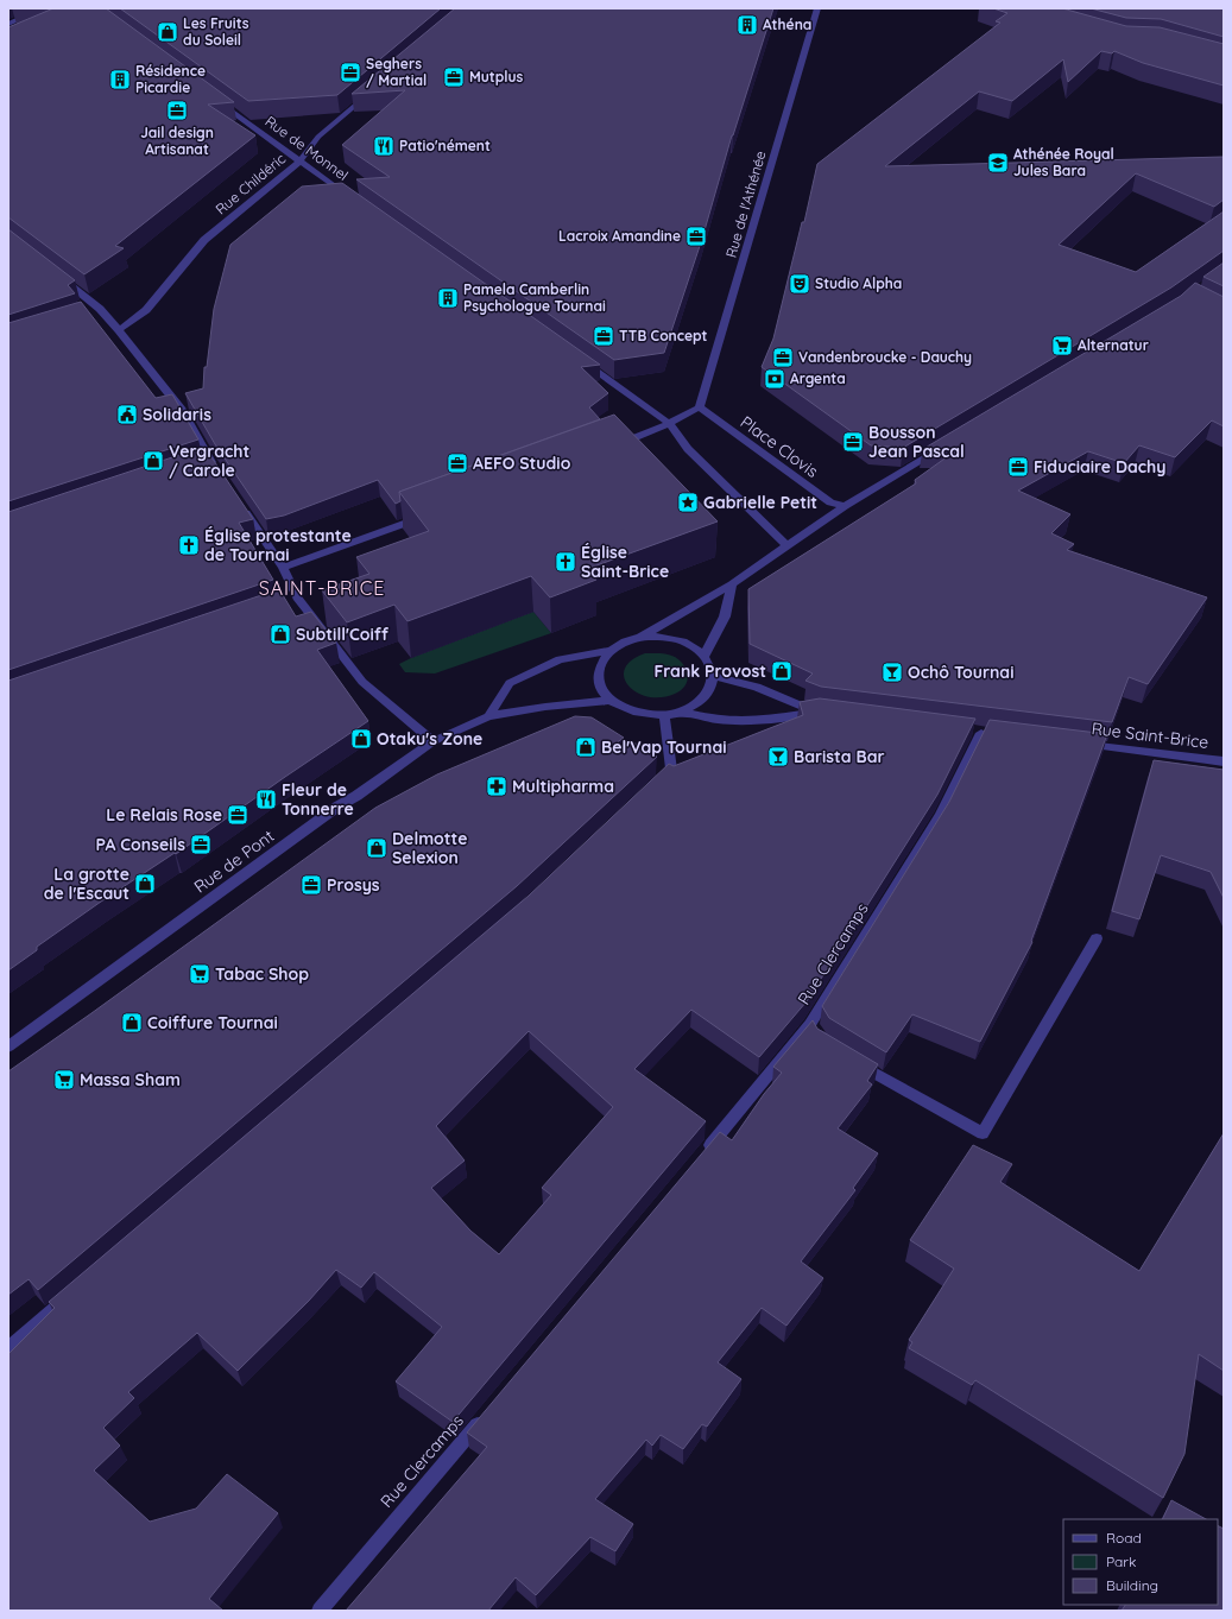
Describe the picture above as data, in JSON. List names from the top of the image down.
{
  "streets": {
    "street": [
      "Rue de Monnel",
      "Rue Childéric",
      "Rue de l'Athénée",
      "Place Clovis",
      "Rue Saint-Brice",
      "Rue de Pont",
      "Rue Clercamps"
    ]
  },
  "crossings": [
    ["Rue de Monnel", "Rue Childéric"],
    ["Rue de l'Athénée", "Place Clovis"]
  ],
  "districts": ["SAINT-BRICE"],
  "places": {
    "building": ["Athéna", "Résidence Picardie", "Pamela Camberlin Psychologue Tournai"],
    "shop": [
      "Les Fruits du Soleil",
      "Vergracht / Carole",
      "Subtill'Coiff",
      "Frank Provost",
      "Otaku's Zone",
      "Bel'Vap Tournai",
      "Delmotte Selexion",
      "La grotte de l'Escaut",
      "Coiffure Tournai"
    ],
    "office": [
      "Seghers / Martial",
      "Mutplus",
      "Jail design Artisanat",
      "Lacroix Amandine",
      "TTB Concept",
      "Vandenbroucke - Dauchy",
      "Bousson Jean Pascal",
      "AEFO Studio",
      "Fiduciaire Dachy",
      "Le Relais Rose",
      "PA Conseils",
      "Prosys"
    ],
    "restaurant": ["Patio'nément", "Fleur de Tonnerre"],
    "school or university": ["Athénée Royal Jules Bara"],
    "theatre": ["Studio Alpha"],
    "supermarket": ["Alternatur", "Tabac Shop", "Massa Sham"],
    "bank": ["Argenta"],
    "public building": ["Solidaris"],
    "place": ["Gabrielle Petit"],
    "church": ["Église protestante de Tournai", "Église Saint-Brice"],
    "bar": ["Ochô Tournai", "Barista Bar"],
    "pharmacy": ["Multipharma"]
  },
  "legend": ["Road", "Park", "Building"]
}
